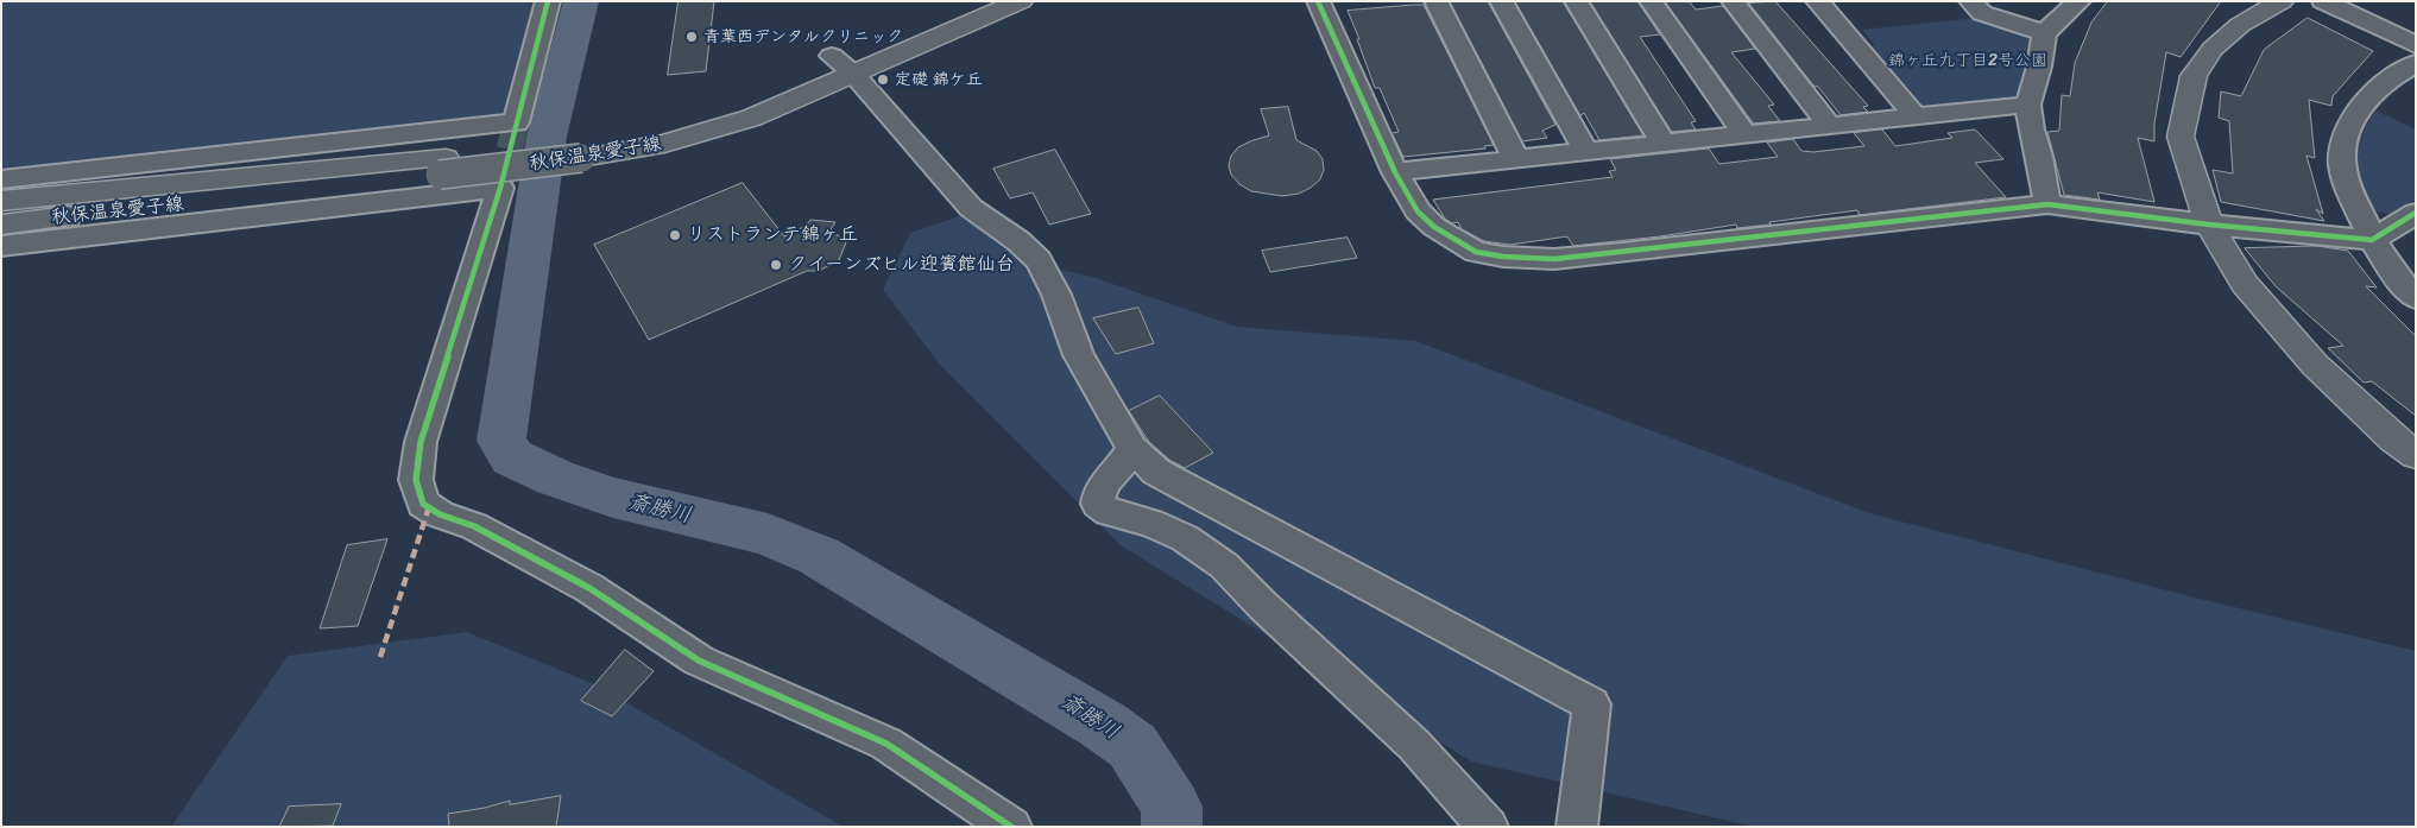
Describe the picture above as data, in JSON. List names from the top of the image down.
{
  "streets": {
    "main road": ["秋保温泉愛子線"]
  },
  "water": ["斎勝川"],
  "parks": ["錦ヶ丘九丁目2号公園"],
  "places": [
    "青葉西デンタルクリニック",
    "定礎 錦ケ丘",
    "リストランテ錦ヶ丘",
    "クイーンズヒル迎賓館仙台"
  ]
}
